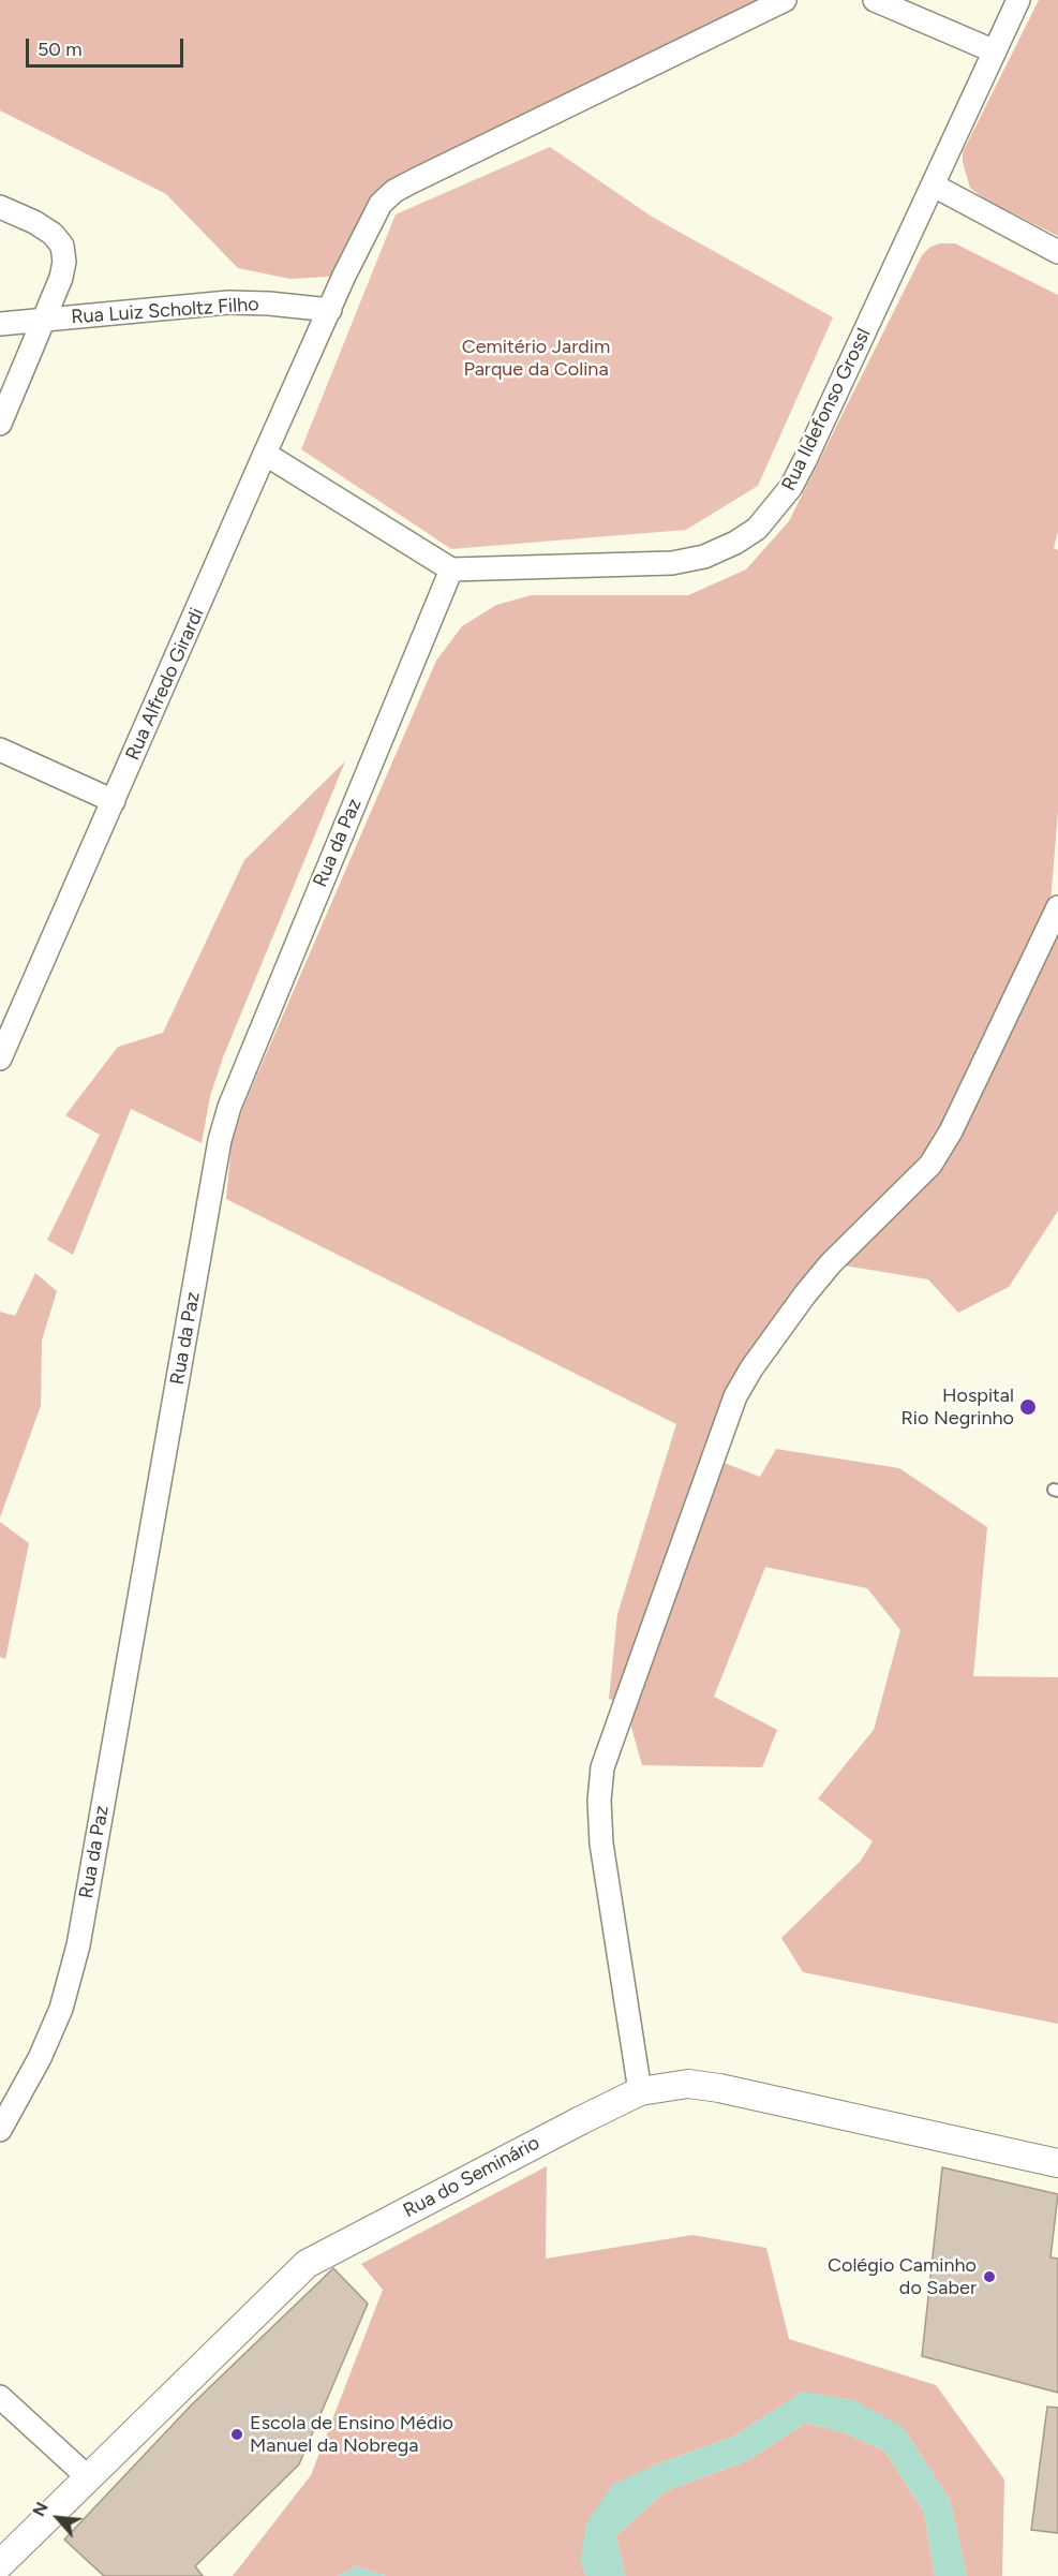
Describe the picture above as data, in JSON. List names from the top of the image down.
{
  "streets": {
    "street": [
      "Rua Luiz Scholtz Filho",
      "Rua Ildefonso Grossl",
      "Rua Alfredo Girardi",
      "Rua da Paz",
      "Rua do Seminário"
    ]
  },
  "crossings": [
    ["Rua Luiz Scholtz Filho", "Rua Alfredo Girardi"],
    ["Rua Ildefonso Grossl", "Rua da Paz"]
  ],
  "parks": ["Cemitério Jardim Parque da Colina"],
  "places": ["Hospital Rio Negrinho", "Colégio Caminho do Saber", "Escola de Ensino Médio Manuel da Nobrega"],
  "scale_bar": "50 m",
  "north": "top left"
}
